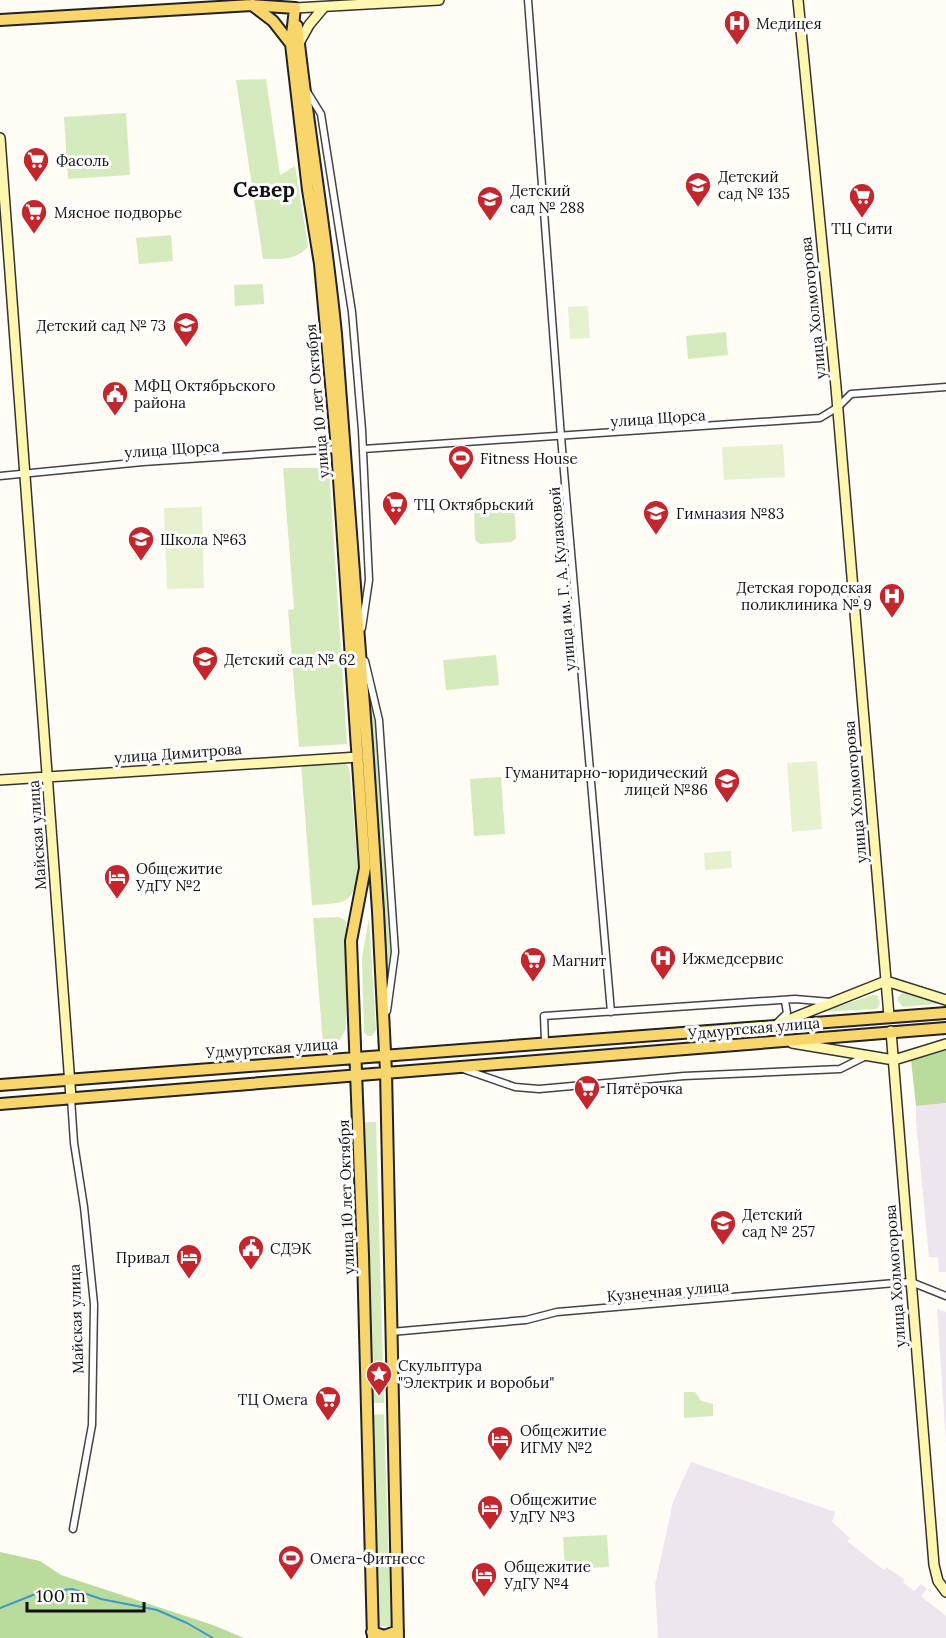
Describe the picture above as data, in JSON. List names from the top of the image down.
{
  "streets": {
    "main road": ["улица Холмогорова", "улица 10 лет Октября", "Удмуртская улица"],
    "street": [
      "улица Щорса",
      "улица им. Г. А. Кулаковой",
      "улица Димитрова",
      "Майская улица",
      "Кузнечная улица"
    ]
  },
  "crossings": [
    ["улица Холмогорова", "улица Щорса"],
    ["улица Холмогорова", "Удмуртская улица"],
    ["улица Холмогорова", "Кузнечная улица"],
    ["улица 10 лет Октября", "улица Щорса"],
    ["улица 10 лет Октября", "улица Димитрова"],
    ["улица 10 лет Октября", "Удмуртская улица"],
    ["улица 10 лет Октября", "Кузнечная улица"],
    ["улица Щорса", "улица им. Г. А. Кулаковой"],
    ["улица Щорса", "Майская улица"],
    ["улица им. Г. А. Кулаковой", "Удмуртская улица"],
    ["улица Димитрова", "Майская улица"],
    ["Майская улица", "Удмуртская улица"]
  ],
  "districts": ["Север"],
  "places": {
    "hospital": ["Медицея", "Детская городская поликлиника № 9", "Ижмедсервис"],
    "supermarket": [
      "Фасоль",
      "ТЦ Сити",
      "Мясное подворье",
      "ТЦ Октябрьский",
      "Магнит",
      "Пятёрочка",
      "ТЦ Омега"
    ],
    "school or university": [
      "Детский сад № 135",
      "Детский сад № 288",
      "Детский сад № 73",
      "Гимназия №83",
      "Школа №63",
      "Детский сад № 62",
      "Гуманитарно-юридический лицей №86",
      "Детский сад № 257"
    ],
    "public building": ["МФЦ Октябрьского района", "СДЭК"],
    "sports": ["Fitness House", "Омега-Фитнесс"],
    "hotel": [
      "Общежитие УдГУ №2",
      "Привал",
      "Общежитие ИГМУ №2",
      "Общежитие УдГУ №3",
      "Общежитие УдГУ №4"
    ],
    "place": ["Скульптура \"Электрик и воробьи\""]
  },
  "scale_bar": "100 m"
}
